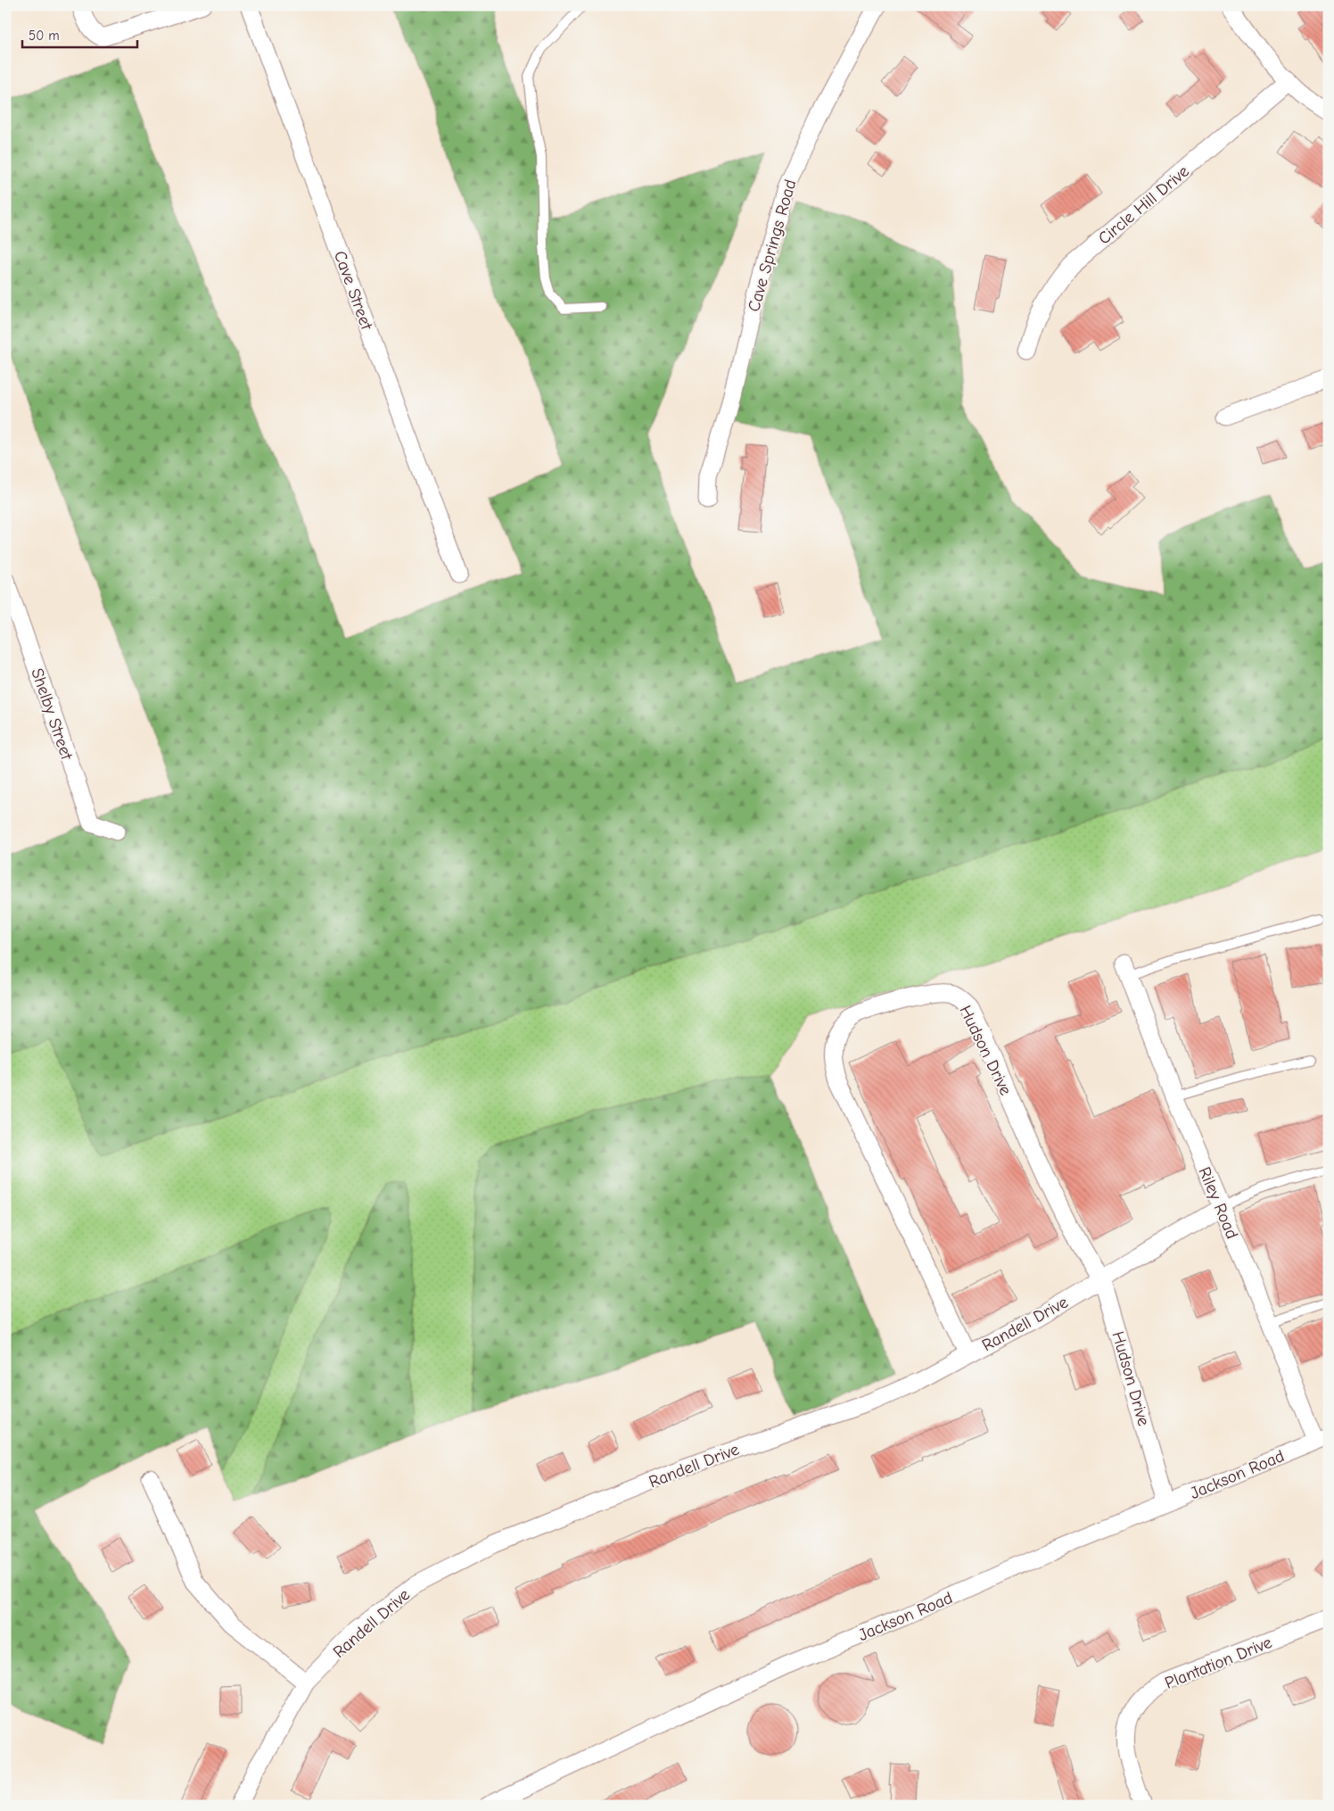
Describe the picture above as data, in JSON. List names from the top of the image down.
{
  "streets": {
    "street": [
      "Circle Hill Drive",
      "Cave Springs Road",
      "Cave Street",
      "Shelby Street",
      "Hudson Drive",
      "Riley Road",
      "Randell Drive",
      "Jackson Road",
      "Plantation Drive"
    ]
  },
  "crossings": [
    ["Hudson Drive", "Randell Drive"],
    ["Hudson Drive", "Jackson Road"],
    ["Riley Road", "Randell Drive"],
    ["Riley Road", "Jackson Road"]
  ],
  "scale_bar": "50 m"
}
